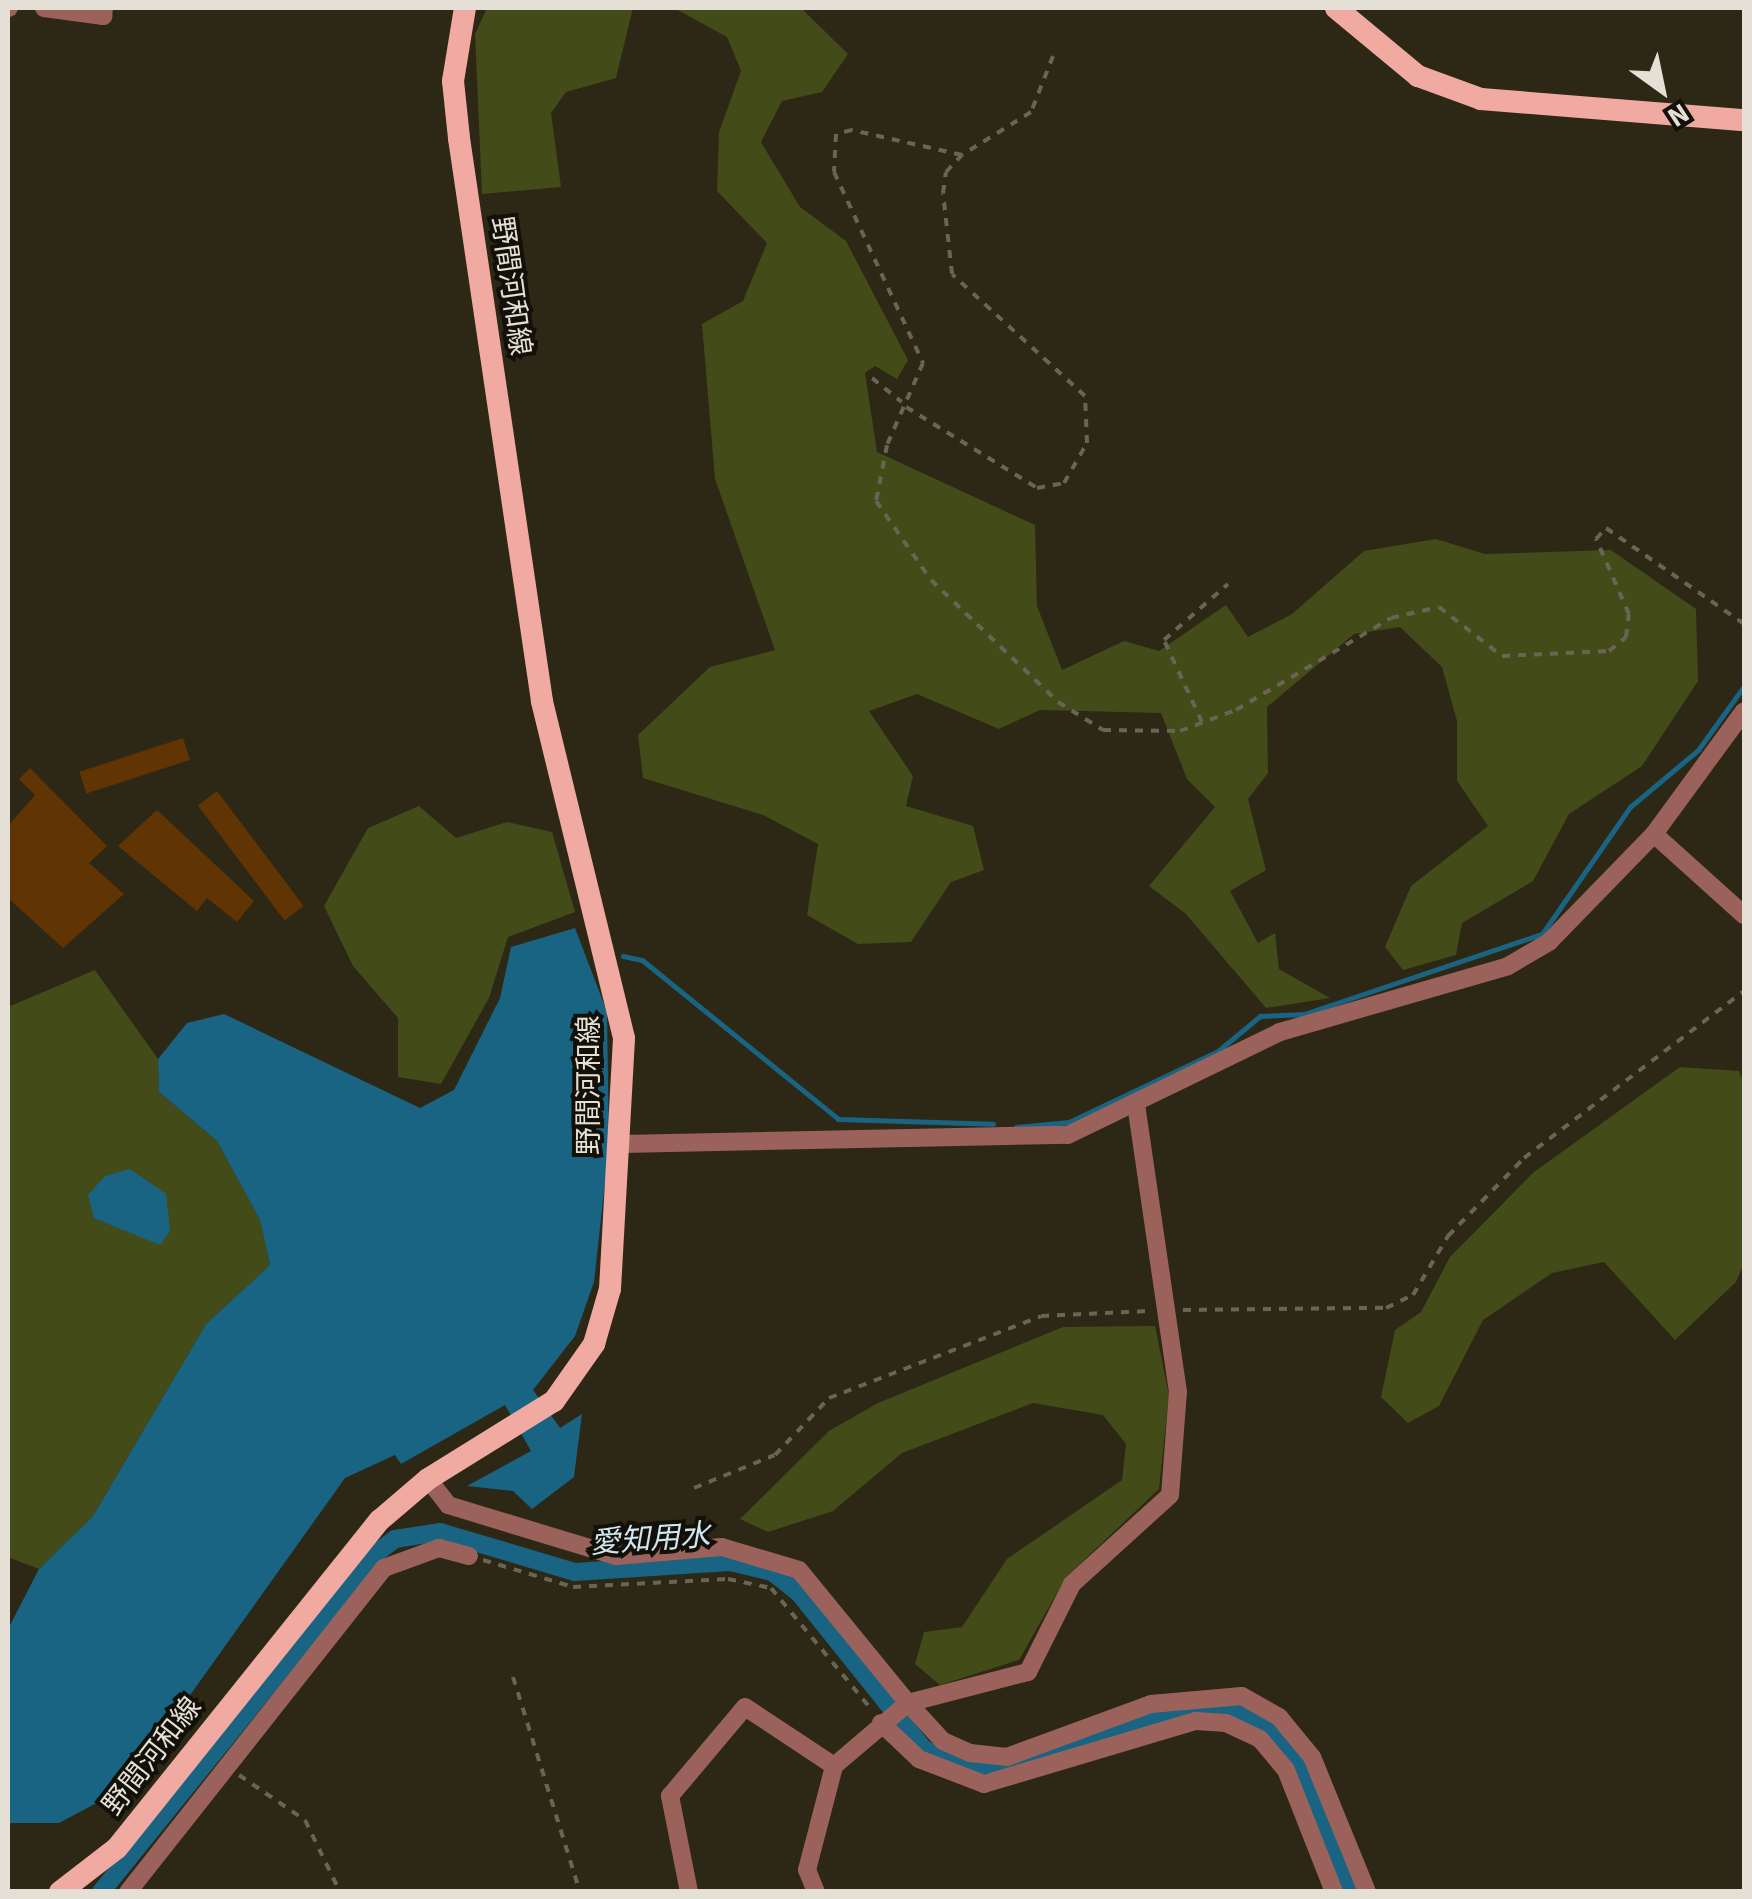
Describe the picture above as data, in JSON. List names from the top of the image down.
{
  "streets": {
    "main road": ["野間河和線"]
  },
  "water": ["愛知用水"],
  "north": "bottom right"
}
